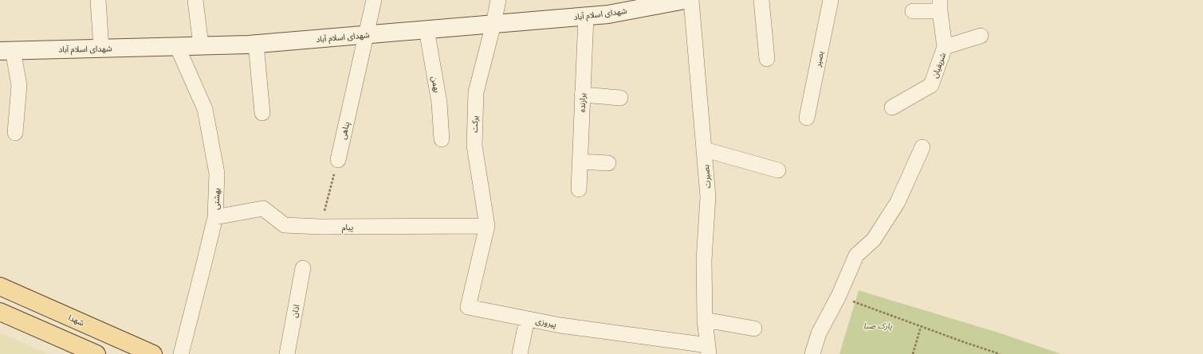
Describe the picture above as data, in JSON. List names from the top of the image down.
{
  "streets": {
    "main road": ["شهدا"],
    "street": [
      "شهدای اسلام آباد",
      "بصیر",
      "شریفیان",
      "بهمن",
      "برازنده",
      "برکت",
      "پناهی",
      "بصیرت",
      "بهشتی",
      "پیام",
      "اذان",
      "پیروزی"
    ]
  },
  "crossings": [
    ["شهدای اسلام آباد", "بهمن"],
    ["شهدای اسلام آباد", "برازنده"],
    ["شهدای اسلام آباد", "برکت"],
    ["شهدای اسلام آباد", "پناهی"],
    ["شهدای اسلام آباد", "بهشتی"],
    ["برکت", "پیام"],
    ["برکت", "پیروزی"],
    ["بصیرت", "پیروزی"],
    ["بهشتی", "پیام"],
    ["پیام", "پیروزی"]
  ],
  "parks": ["پارک صبا"]
}
